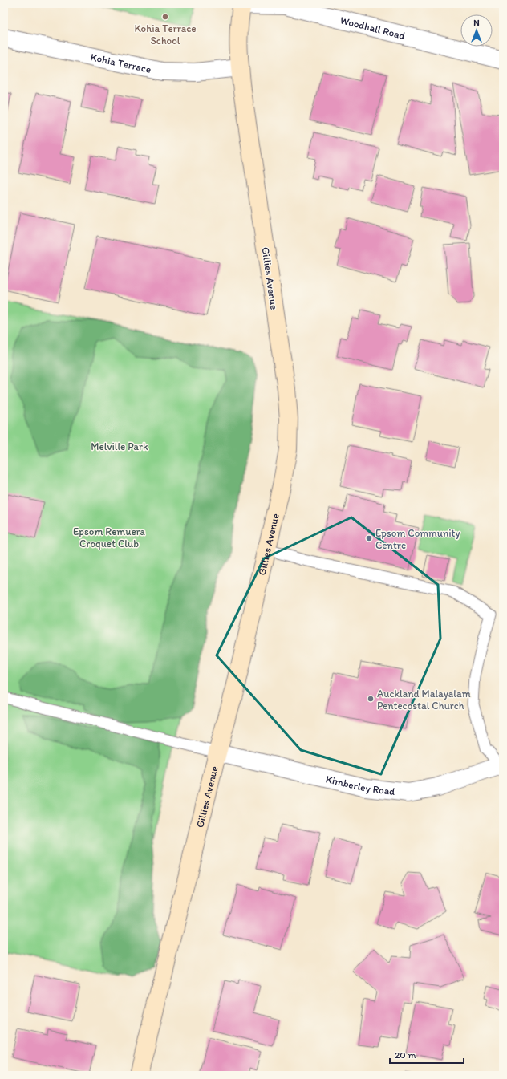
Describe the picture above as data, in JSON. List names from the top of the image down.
{
  "streets": {
    "main road": ["Gillies Avenue"],
    "street": ["Woodhall Road", "Kohia Terrace", "Kimberley Road"]
  },
  "crossings": [
    ["Woodhall Road", "Gillies Avenue"],
    ["Kohia Terrace", "Gillies Avenue"],
    ["Gillies Avenue", "Kimberley Road"]
  ],
  "parks": ["Melville Park", "Epsom Remuera Croquet Club"],
  "places": ["Kohia Terrace School", "Epsom Community Centre", "Auckland Malayalam Pentecostal Church"],
  "scale_bar": "20 m",
  "north": "top"
}
